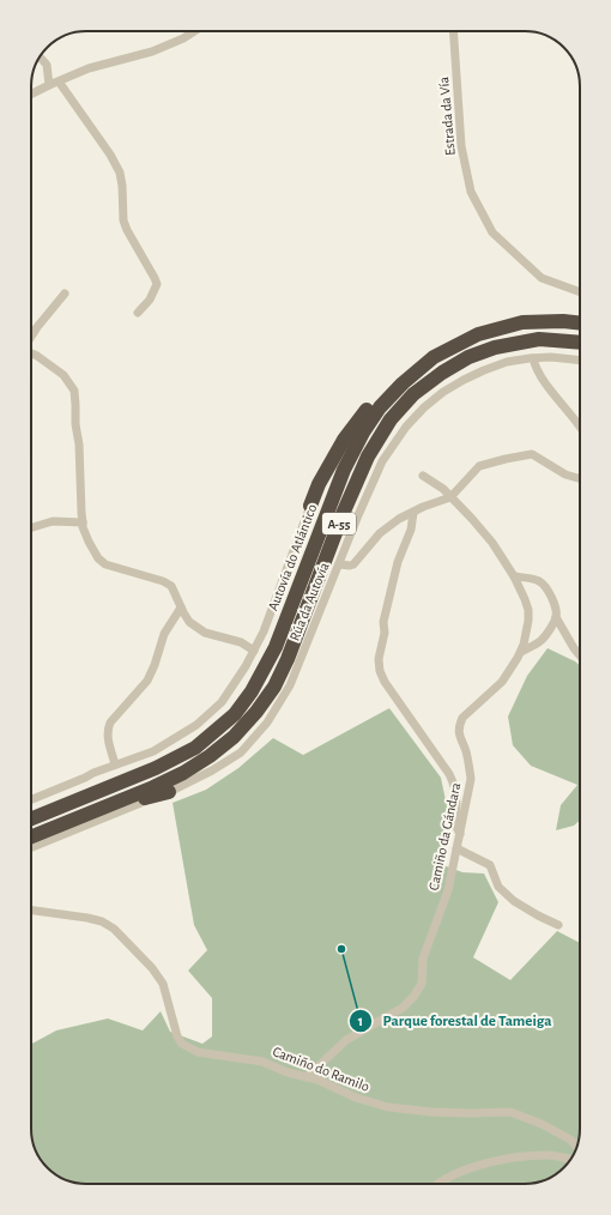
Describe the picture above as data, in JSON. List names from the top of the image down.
{
  "streets": {
    "highway": ["A-55", "Autovía do Atlántico"],
    "street": [
      "Estrada da Vía",
      "Rúa da Autovía",
      "Camiño da Gándara",
      "Camiño do Ramilo"
    ]
  },
  "crossings": [
    ["Camiño da Gándara", "Camiño do Ramilo"]
  ],
  "places": ["Parque forestal de Tameiga"]
}
